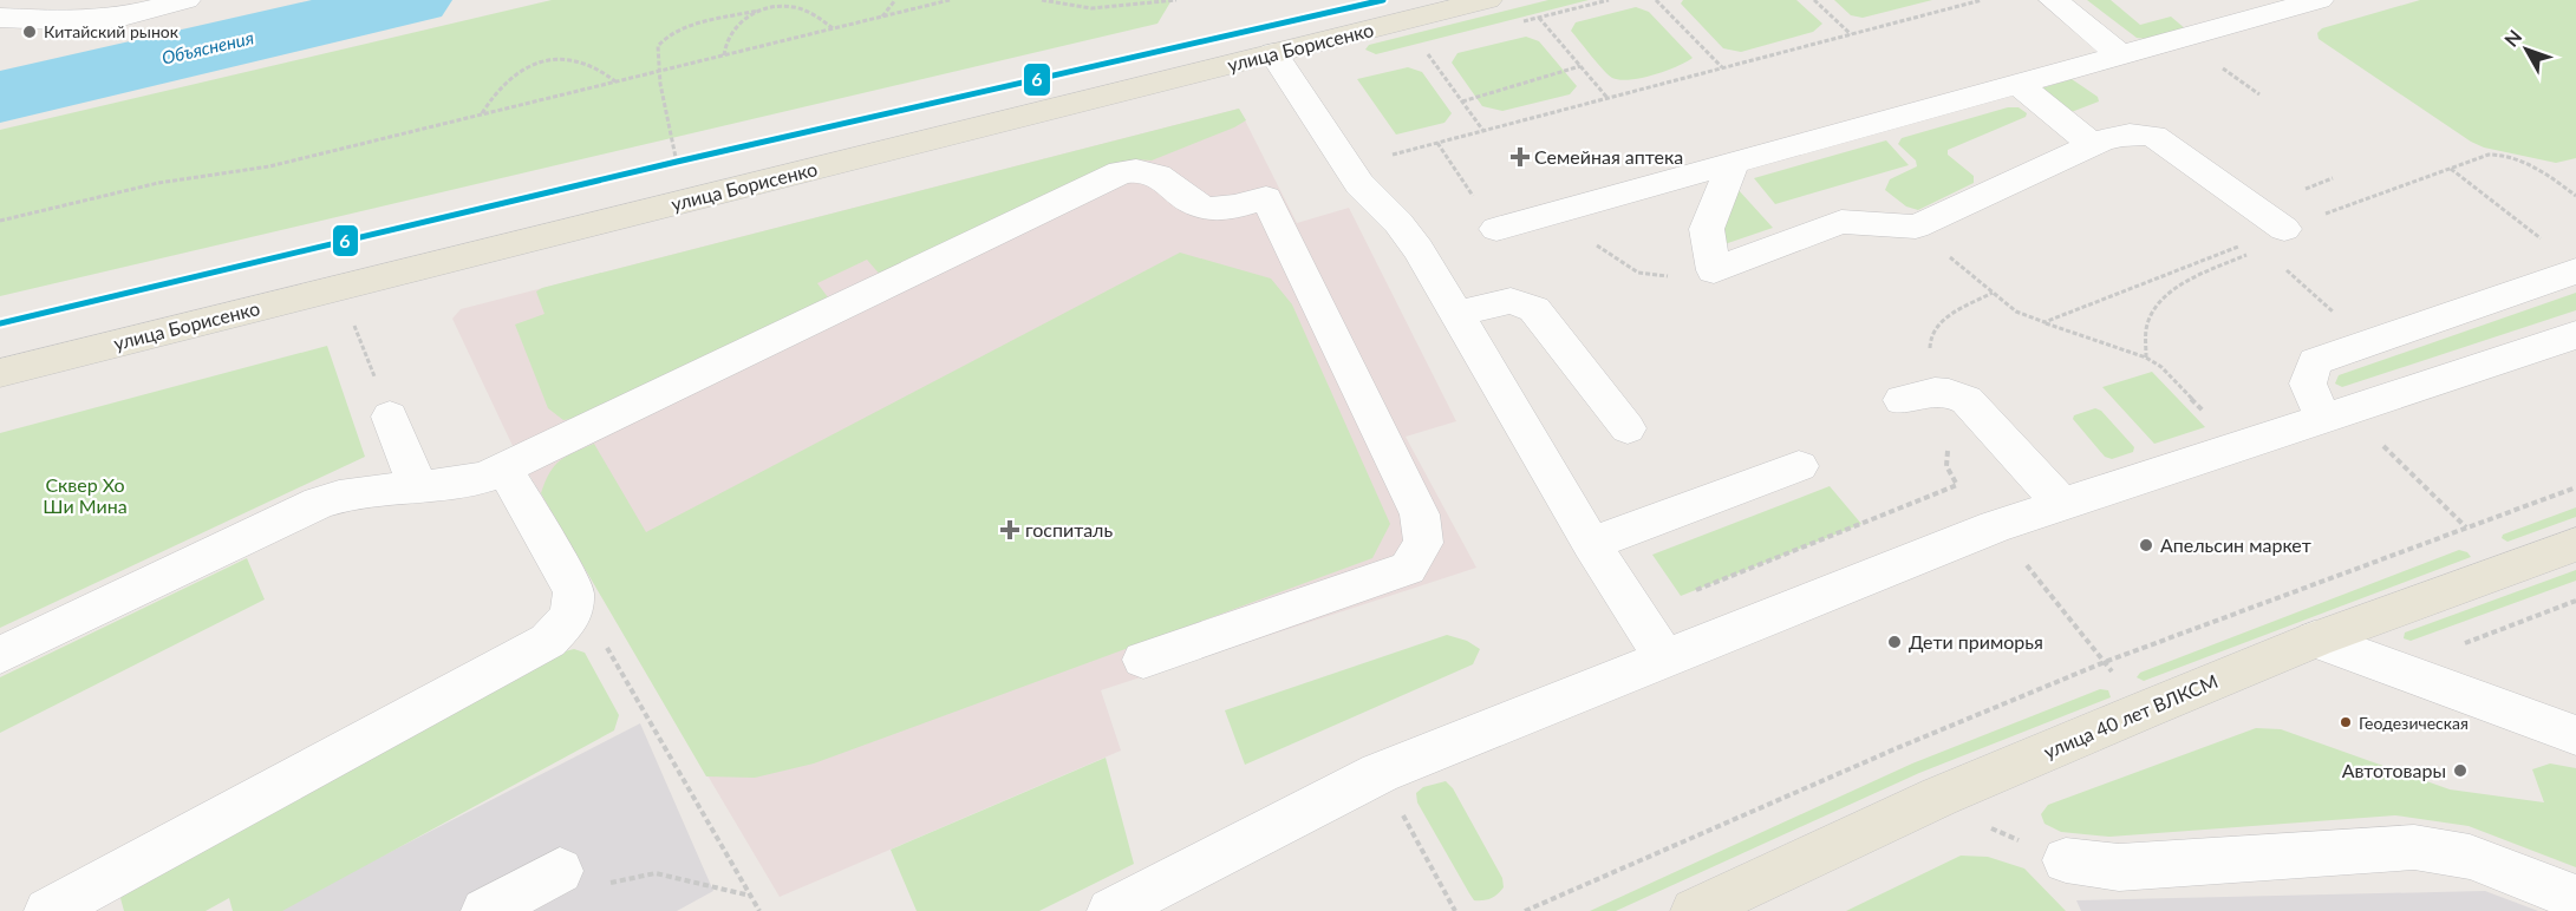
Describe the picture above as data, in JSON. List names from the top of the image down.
{
  "streets": {
    "main road": ["улица Борисенко", "улица 40 лет ВЛКСМ"]
  },
  "water": ["Объяснения"],
  "parks": ["Сквер Хо Ши Мина"],
  "places": {
    "other": [
      "Китайский рынок",
      "Апельсин маркет",
      "Дети приморья",
      "Геодезическая",
      "Автотовары"
    ],
    "health": ["Семейная аптека", "госпиталь"]
  },
  "lines": ["transit line 6"],
  "north": "top left"
}
